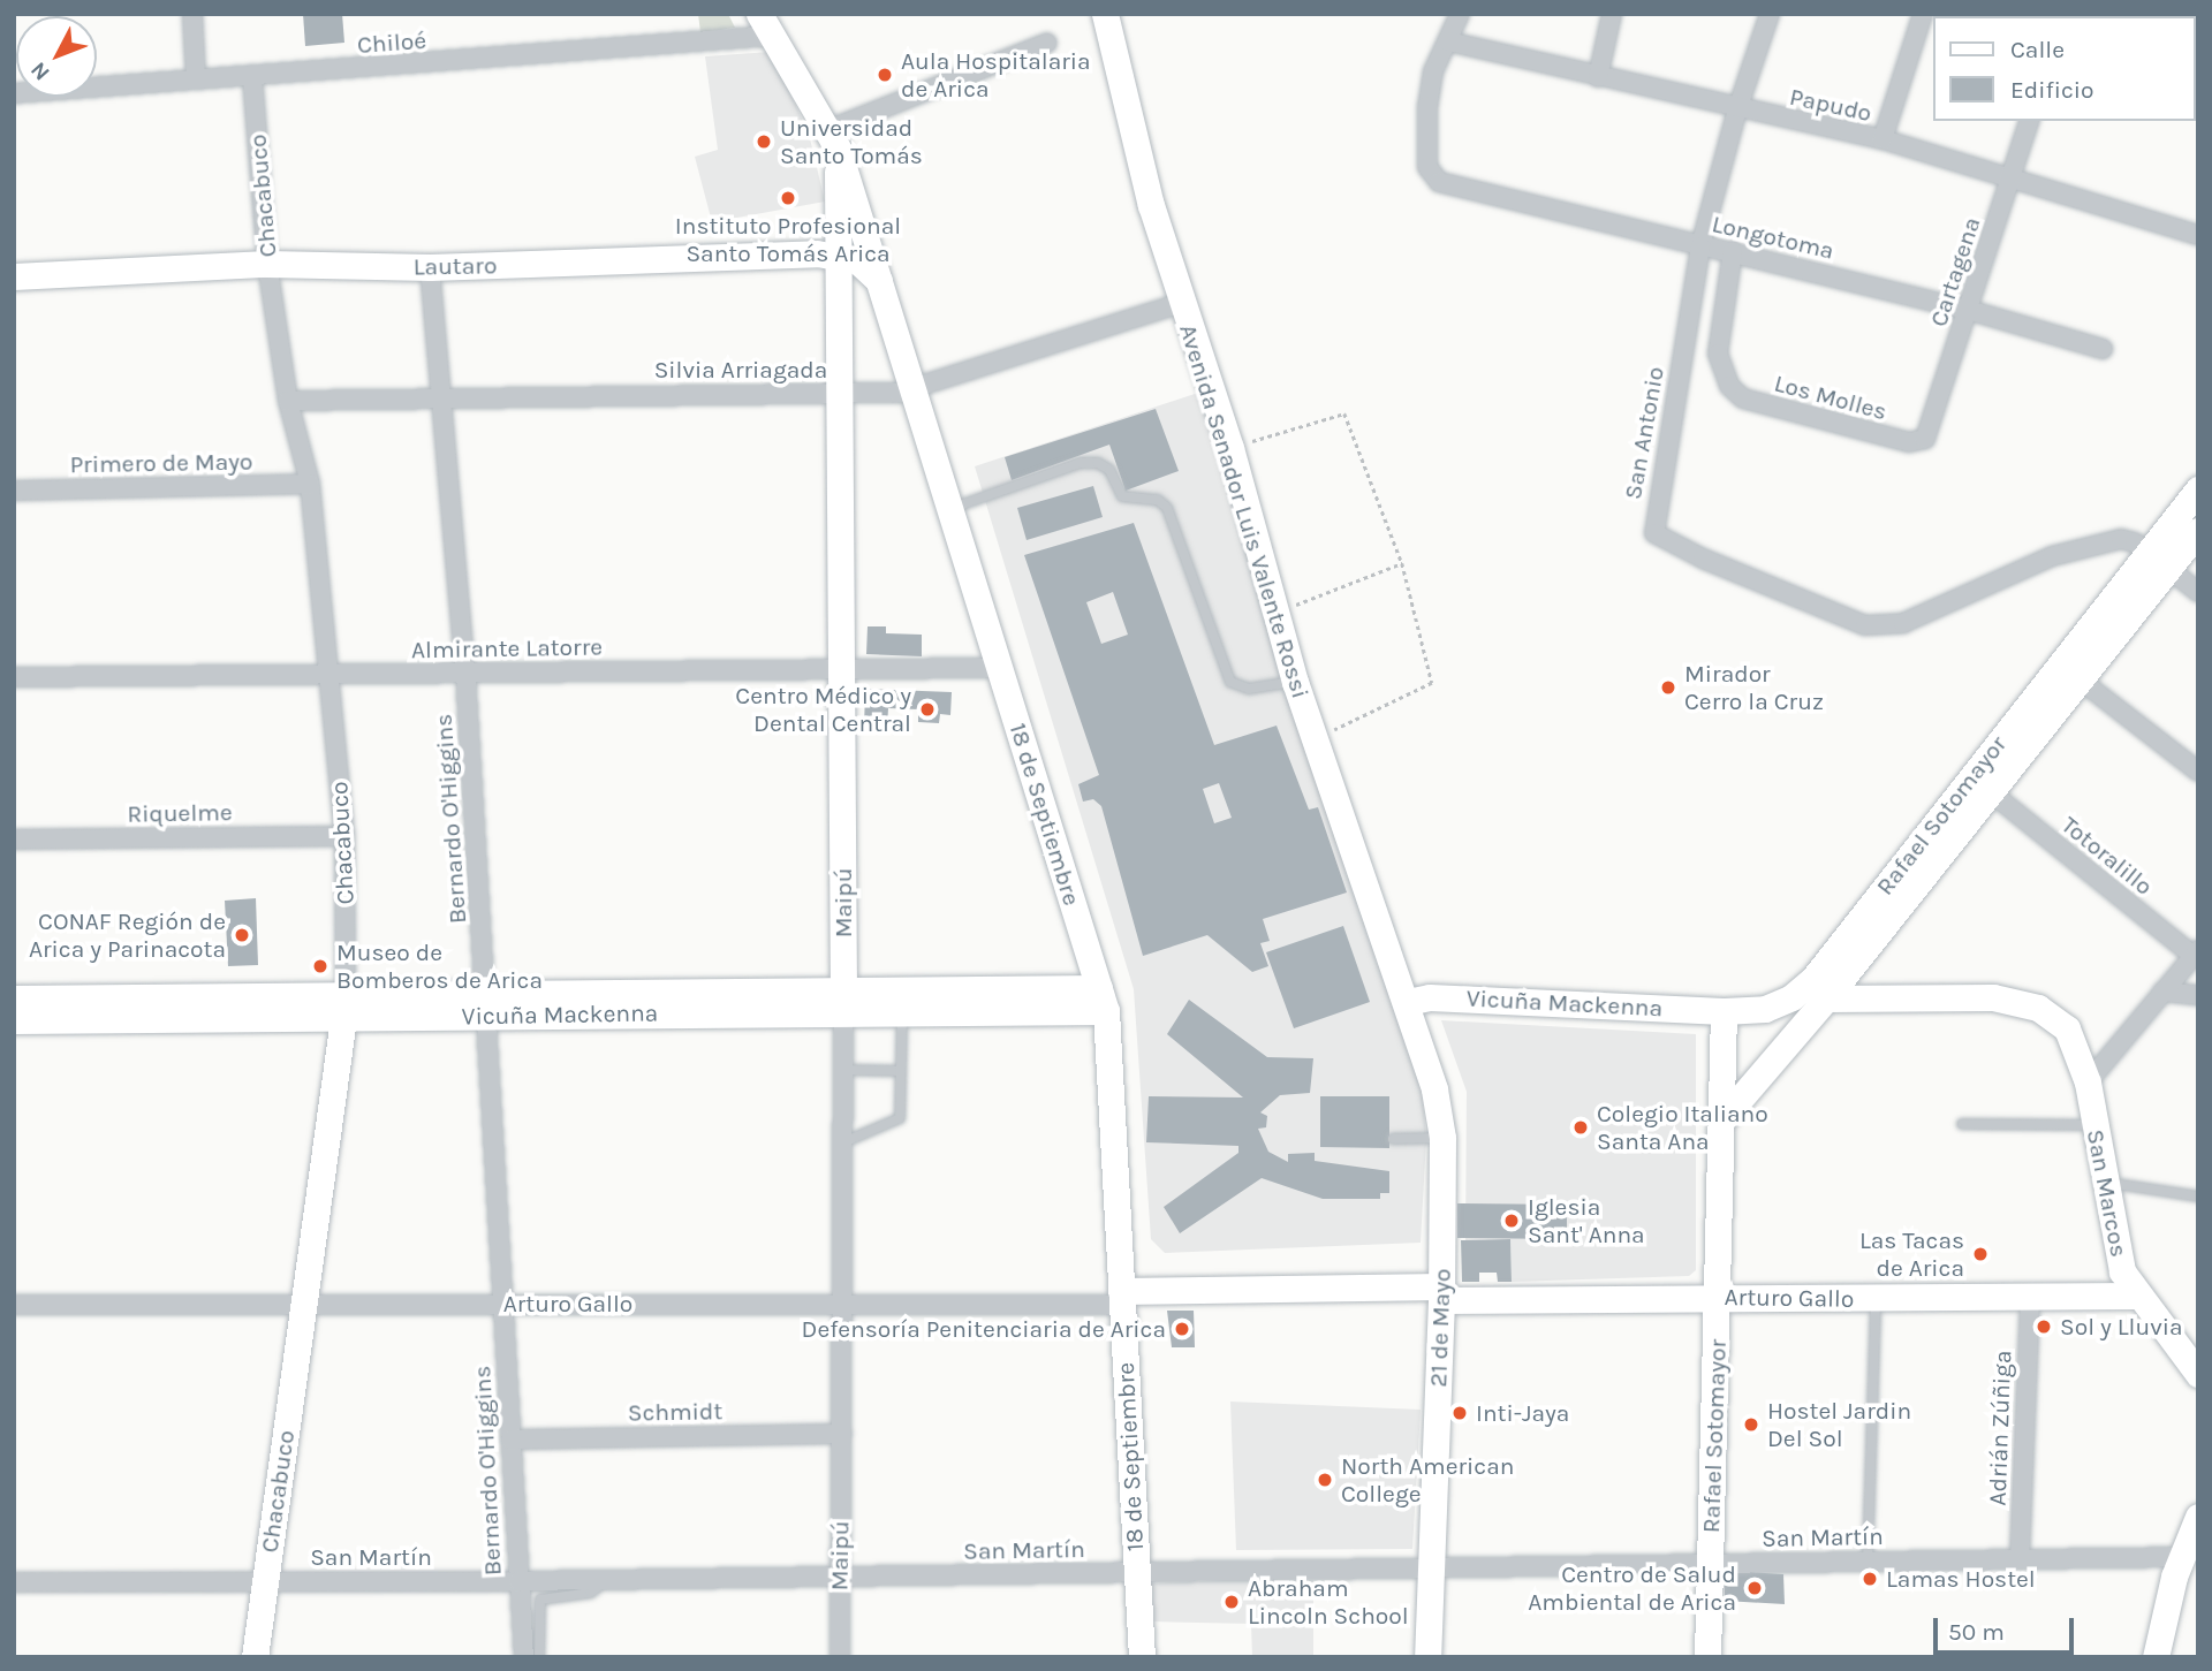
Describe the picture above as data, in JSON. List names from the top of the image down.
{
  "streets": {
    "main road": [
      "Chacabuco",
      "Lautaro",
      "Avenida Senador Luis Valente Rossi",
      "18 de Septiembre",
      "Rafael Sotomayor",
      "Maipú",
      "Vicuña Mackenna",
      "San Marcos",
      "Arturo Gallo",
      "21 de Mayo"
    ],
    "street": [
      "Chiloé",
      "Papudo",
      "Longotoma",
      "Cartagena",
      "Silvia Arriagada",
      "Los Molles",
      "San Antonio",
      "Primero de Mayo",
      "Almirante Latorre",
      "Riquelme",
      "Bernardo O'Higgins",
      "Totoralillo",
      "Schmidt",
      "Adrián Zúñiga",
      "San Martín"
    ]
  },
  "crossings": [
    ["Chiloé", "Chacabuco"],
    ["Chiloé", "18 de Septiembre"],
    ["Papudo", "Longotoma"],
    ["Papudo", "Cartagena"],
    ["Papudo", "San Antonio"],
    ["Chacabuco", "Lautaro"],
    ["Chacabuco", "Silvia Arriagada"],
    ["Chacabuco", "Primero de Mayo"],
    ["Chacabuco", "Almirante Latorre"],
    ["Chacabuco", "Riquelme"],
    ["Chacabuco", "Vicuña Mackenna"],
    ["Chacabuco", "Arturo Gallo"],
    ["Chacabuco", "San Martín"],
    ["Longotoma", "Cartagena"],
    ["Longotoma", "Los Molles"],
    ["Longotoma", "San Antonio"],
    ["Lautaro", "Bernardo O'Higgins"],
    ["Lautaro", "Maipú"],
    ["Cartagena", "Los Molles"],
    ["Silvia Arriagada", "Avenida Senador Luis Valente Rossi"],
    ["Silvia Arriagada", "18 de Septiembre"],
    ["Silvia Arriagada", "Bernardo O'Higgins"],
    ["Silvia Arriagada", "Maipú"],
    ["San Antonio", "Rafael Sotomayor"],
    ["Avenida Senador Luis Valente Rossi", "Vicuña Mackenna"],
    ["Avenida Senador Luis Valente Rossi", "21 de Mayo"],
    ["Almirante Latorre", "18 de Septiembre"],
    ["Almirante Latorre", "Bernardo O'Higgins"],
    ["Almirante Latorre", "Maipú"],
    ["18 de Septiembre", "Maipú"],
    ["18 de Septiembre", "Vicuña Mackenna"],
    ["18 de Septiembre", "Arturo Gallo"],
    ["18 de Septiembre", "San Martín"],
    ["Rafael Sotomayor", "Totoralillo"],
    ["Rafael Sotomayor", "Vicuña Mackenna"],
    ["Rafael Sotomayor", "San Marcos"],
    ["Rafael Sotomayor", "Arturo Gallo"],
    ["Rafael Sotomayor", "San Martín"],
    ["Bernardo O'Higgins", "Vicuña Mackenna"],
    ["Bernardo O'Higgins", "Arturo Gallo"],
    ["Bernardo O'Higgins", "Schmidt"],
    ["Bernardo O'Higgins", "San Martín"],
    ["Maipú", "Vicuña Mackenna"],
    ["Maipú", "Arturo Gallo"],
    ["Maipú", "Schmidt"],
    ["Maipú", "San Martín"],
    ["Vicuña Mackenna", "21 de Mayo"],
    ["San Marcos", "Arturo Gallo"],
    ["Arturo Gallo", "21 de Mayo"],
    ["Arturo Gallo", "Adrián Zúñiga"],
    ["21 de Mayo", "San Martín"],
    ["Adrián Zúñiga", "San Martín"]
  ],
  "places": [
    "Aula Hospitalaria de Arica",
    "Universidad Santo Tomás",
    "Instituto Profesional Santo Tomás Arica",
    "Mirador Cerro la Cruz",
    "Centro Médico y Dental Central",
    "CONAF Región de Arica y Parinacota",
    "Museo de Bomberos de Arica",
    "Colegio Italiano Santa Ana",
    "Iglesia Sant' Anna",
    "Las Tacas de Arica",
    "Sol y Lluvia",
    "Defensoría Penitenciaria de Arica",
    "Inti-Jaya",
    "Hostel Jardin Del Sol",
    "North American College",
    "Lamas Hostel",
    "Centro de Salud Ambiental de Arica",
    "Abraham Lincoln School"
  ],
  "legend": ["Calle", "Edificio"],
  "scale_bar": "50 m",
  "north": "bottom left"
}
